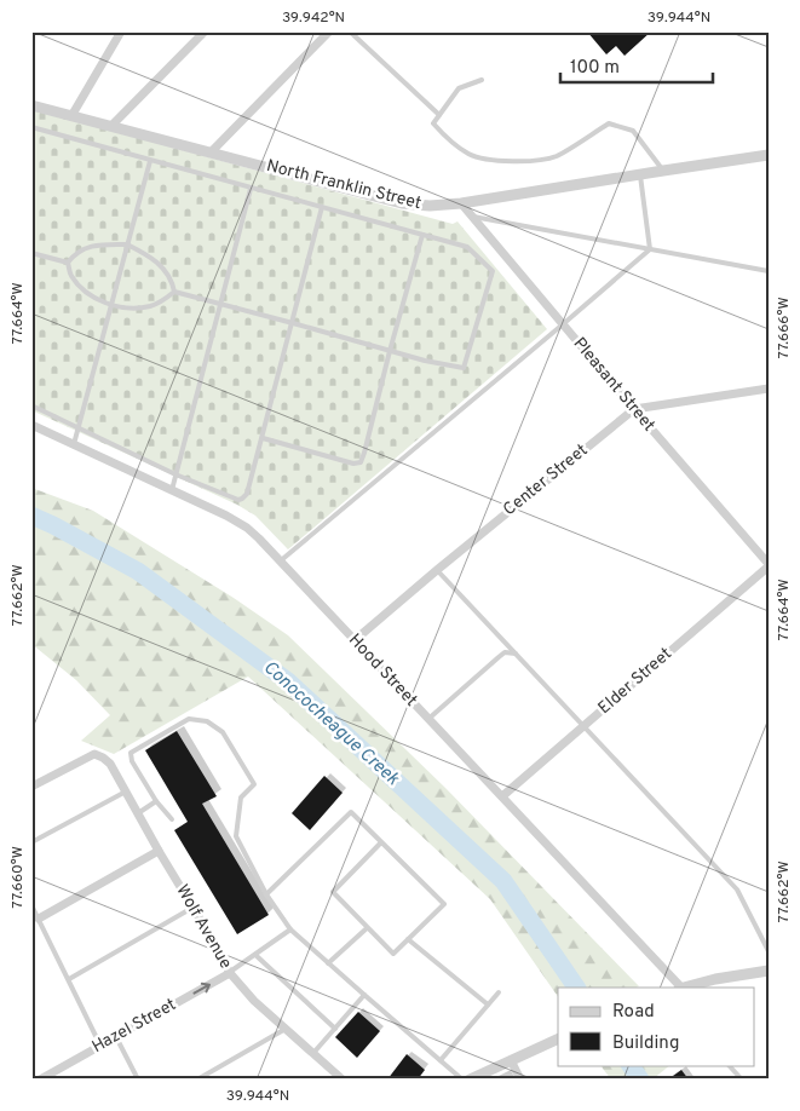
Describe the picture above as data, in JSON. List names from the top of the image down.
{
  "streets": {
    "street": [
      "North Franklin Street",
      "Pleasant Street",
      "Center Street",
      "Hood Street",
      "Elder Street",
      "Wolf Avenue",
      "Hazel Street"
    ]
  },
  "crossings": [
    ["North Franklin Street", "Pleasant Street"],
    ["Pleasant Street", "Center Street"],
    ["Pleasant Street", "Elder Street"],
    ["Center Street", "Hood Street"],
    ["Hood Street", "Elder Street"],
    ["Wolf Avenue", "Hazel Street"]
  ],
  "one_way": ["Hazel Street"],
  "water": ["Conococheague Creek"],
  "legend": ["Road", "Building"],
  "scale_bar": "100 m",
  "coordinates": [
    "39.942°N",
    "39.944°N",
    "77.664°W",
    "77.666°W",
    "77.662°W",
    "77.660°W"
  ]
}
